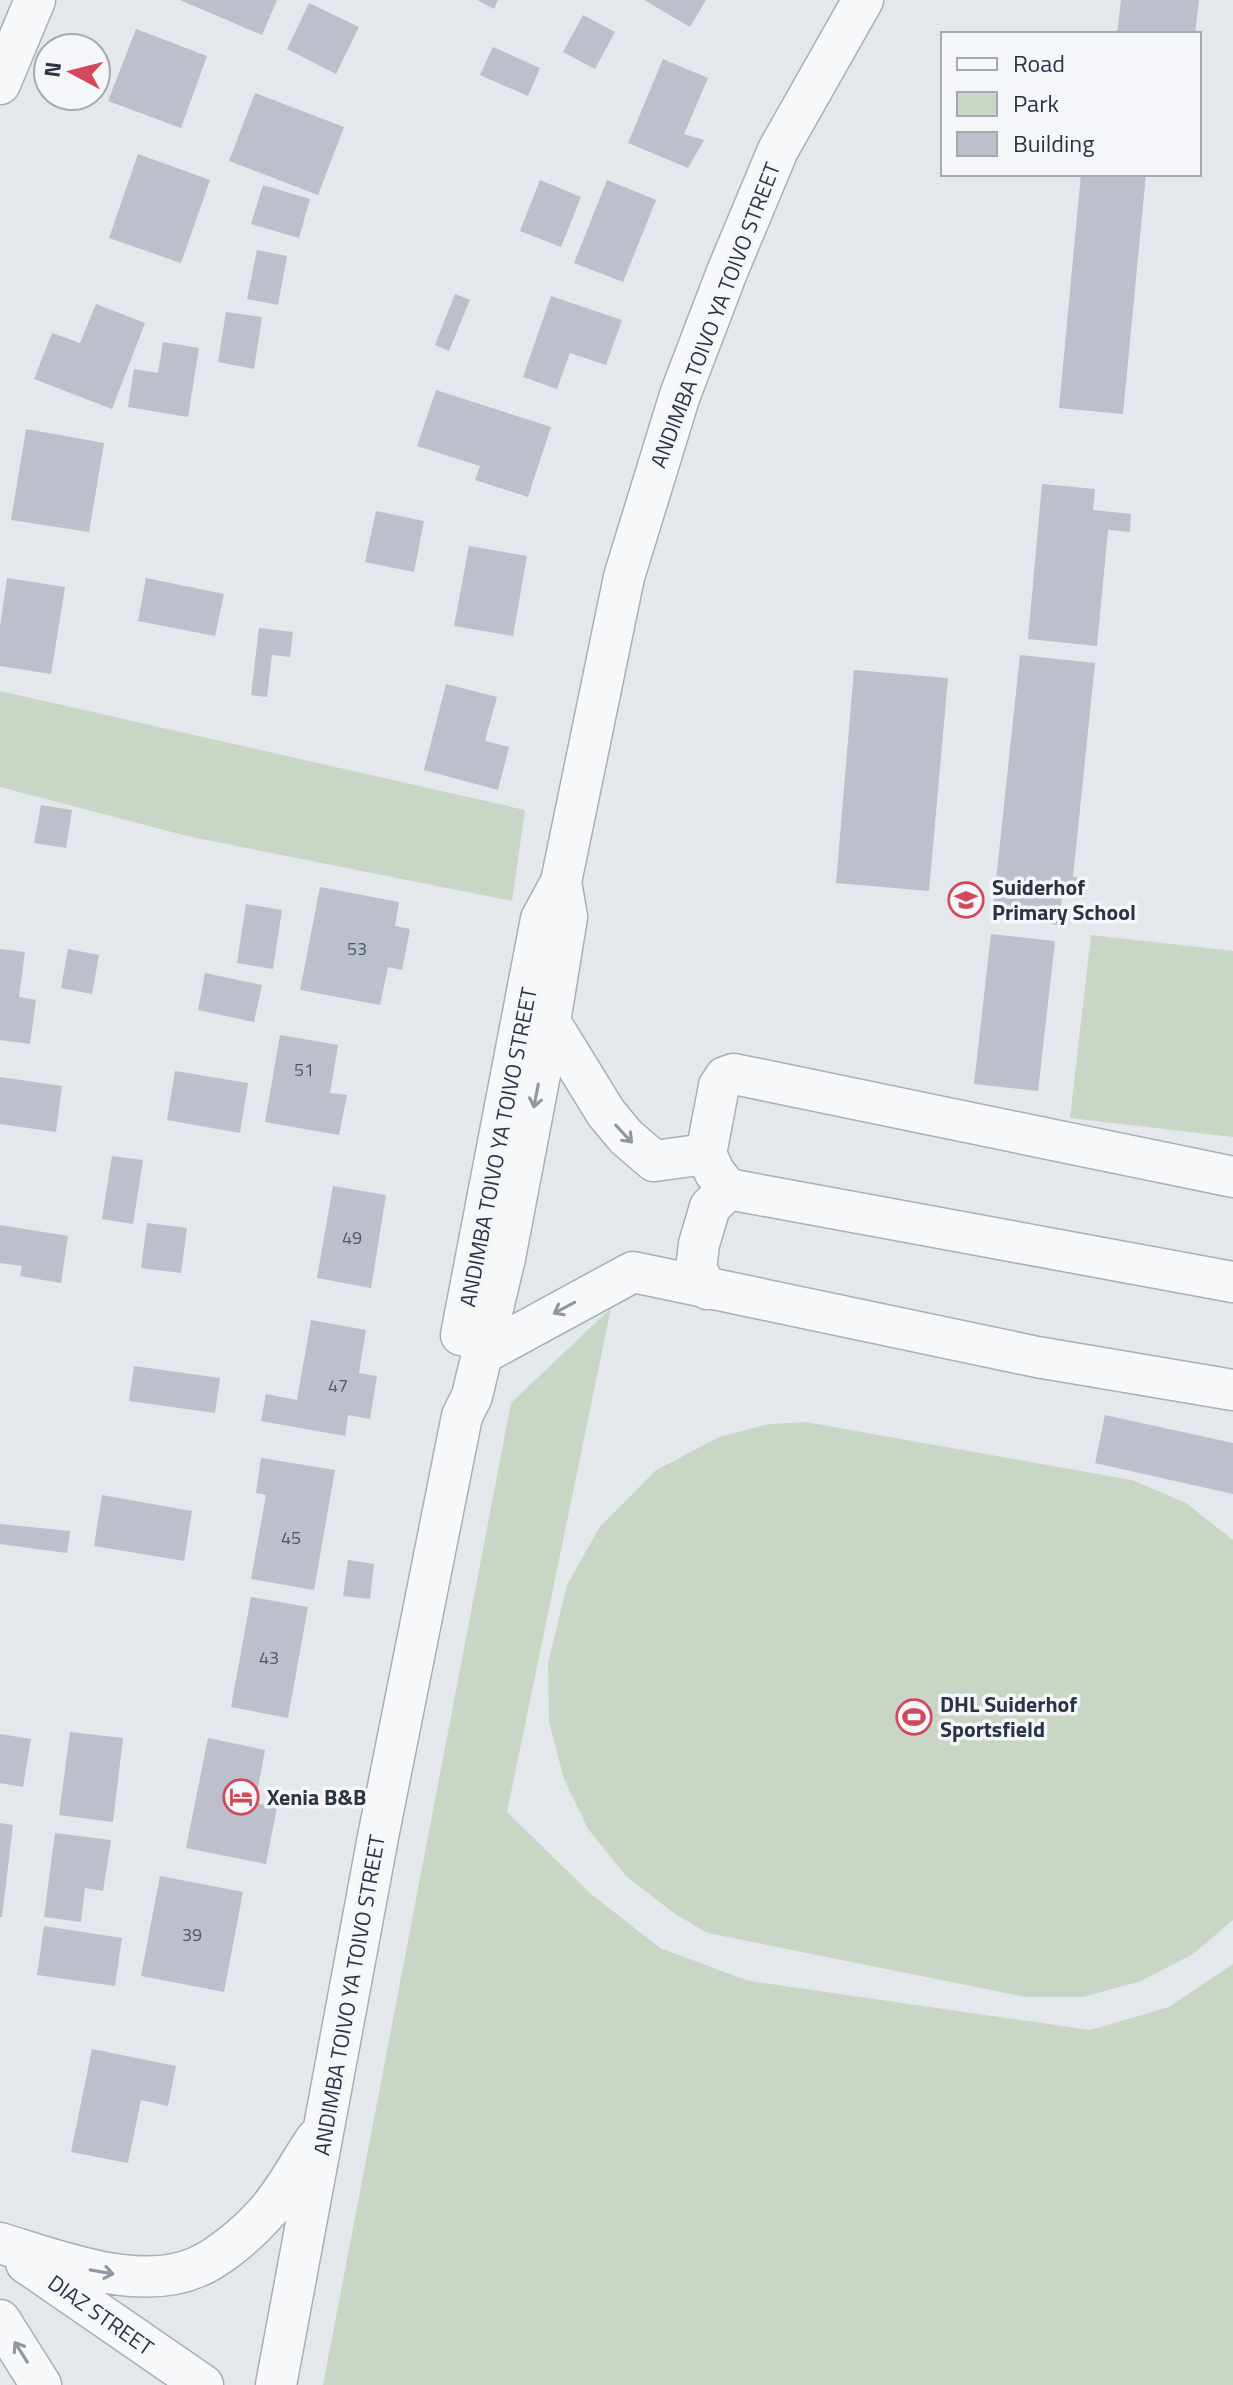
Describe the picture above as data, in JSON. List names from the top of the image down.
{
  "streets": {
    "street": ["ANDIMBA TOIVO YA TOIVO STREET", "DIAZ STREET"]
  },
  "places": {
    "school or university": ["Suiderhof Primary School"],
    "sports": ["DHL Suiderhof Sportsfield"],
    "hotel": ["Xenia B&B"]
  },
  "house_numbers": [
    "53",
    "51",
    "49",
    "47",
    "45",
    "43",
    "39"
  ],
  "legend": ["Road", "Park", "Building"],
  "north": "left"
}
